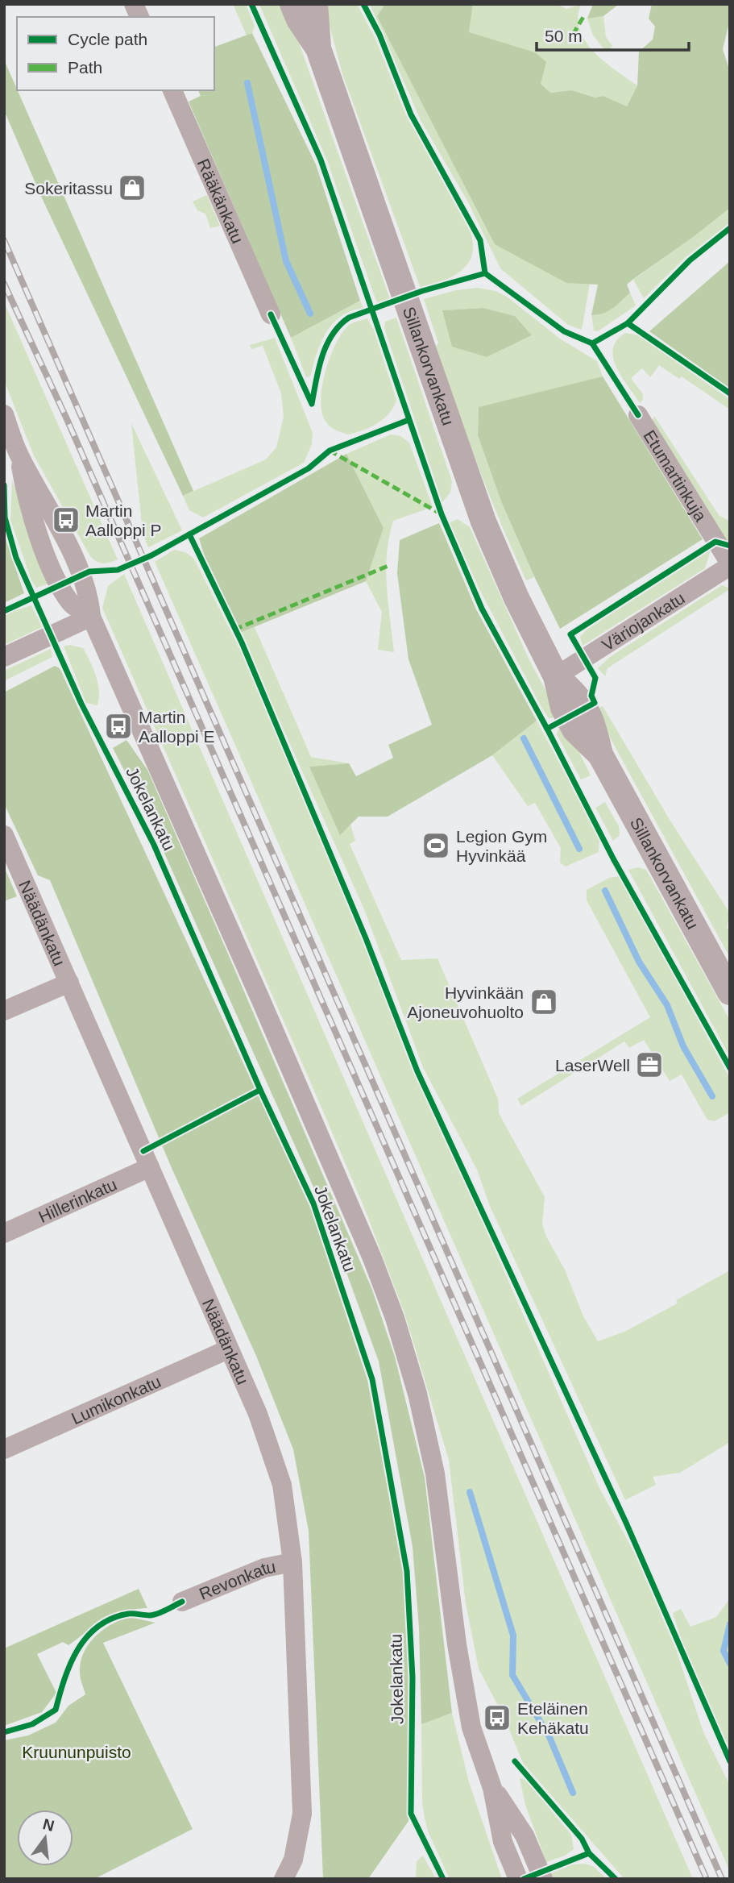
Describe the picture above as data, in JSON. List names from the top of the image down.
{
  "streets": {
    "main road": ["Sillankorvankatu"],
    "street": [
      "Rääkänkatu",
      "Etumartinkuja",
      "Väriojankatu",
      "Jokelankatu",
      "Näädänkatu",
      "Hillerinkatu",
      "Lumikonkatu",
      "Revonkatu"
    ]
  },
  "crossings": [
    ["Sillankorvankatu", "Väriojankatu"],
    ["Etumartinkuja", "Väriojankatu"],
    ["Näädänkatu", "Hillerinkatu"],
    ["Näädänkatu", "Lumikonkatu"],
    ["Näädänkatu", "Revonkatu"]
  ],
  "parks": ["Kruununpuisto"],
  "places": {
    "shop": ["Sokeritassu", "Hyvinkään Ajoneuvohuolto"],
    "bus stop": ["Martin Aalloppi P", "Martin Aalloppi E", "Eteläinen Kehäkatu"],
    "sports": ["Legion Gym Hyvinkää"],
    "office": ["LaserWell"]
  },
  "legend": ["Cycle path", "Path"],
  "scale_bar": "50 m",
  "north": "top"
}
